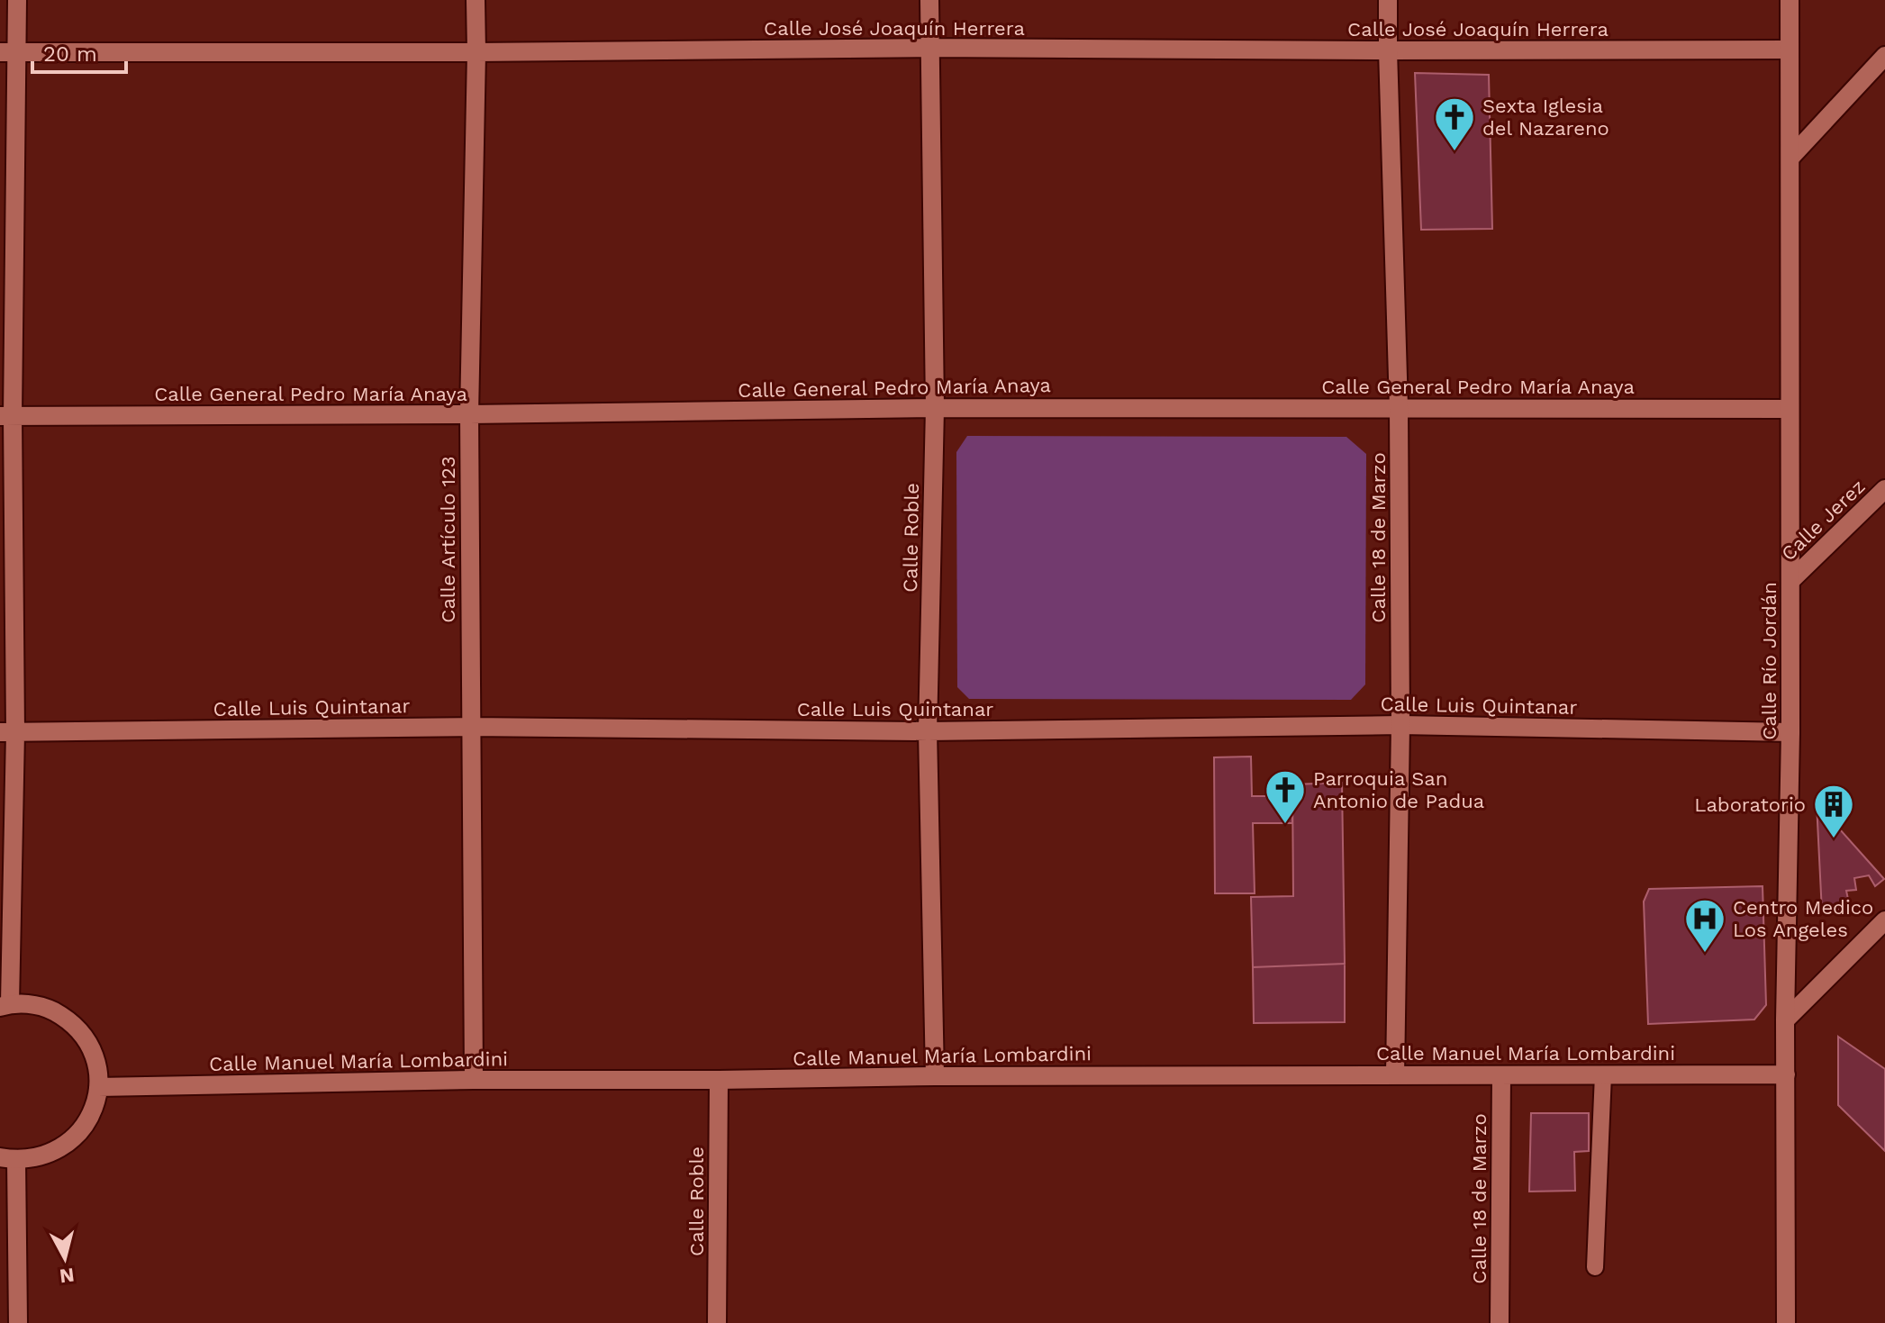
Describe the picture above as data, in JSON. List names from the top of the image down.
{
  "streets": {
    "street": [
      "Calle José Joaquín Herrera",
      "Calle General Pedro María Anaya",
      "Calle Jerez",
      "Calle Roble",
      "Calle 18 de Marzo",
      "Calle Artículo 123",
      "Calle Río Jordán",
      "Calle Luis Quintanar",
      "Calle Manuel María Lombardini"
    ]
  },
  "crossings": [
    ["Calle José Joaquín Herrera", "Calle Roble"],
    ["Calle José Joaquín Herrera", "Calle 18 de Marzo"],
    ["Calle José Joaquín Herrera", "Calle Artículo 123"],
    ["Calle José Joaquín Herrera", "Calle Río Jordán"],
    ["Calle General Pedro María Anaya", "Calle Roble"],
    ["Calle General Pedro María Anaya", "Calle 18 de Marzo"],
    ["Calle General Pedro María Anaya", "Calle Artículo 123"],
    ["Calle General Pedro María Anaya", "Calle Río Jordán"],
    ["Calle Jerez", "Calle Río Jordán"],
    ["Calle Roble", "Calle Luis Quintanar"],
    ["Calle Roble", "Calle Manuel María Lombardini"],
    ["Calle 18 de Marzo", "Calle Luis Quintanar"],
    ["Calle 18 de Marzo", "Calle Manuel María Lombardini"],
    ["Calle Artículo 123", "Calle Luis Quintanar"],
    ["Calle Artículo 123", "Calle Manuel María Lombardini"],
    ["Calle Río Jordán", "Calle Luis Quintanar"],
    ["Calle Río Jordán", "Calle Manuel María Lombardini"]
  ],
  "places": {
    "church": ["Sexta Iglesia del Nazareno", "Parroquia San Antonio de Padua"],
    "building": ["Laboratorio"],
    "hospital": ["Centro Medico Los Angeles"]
  },
  "scale_bar": "20 m",
  "north": "bottom"
}
